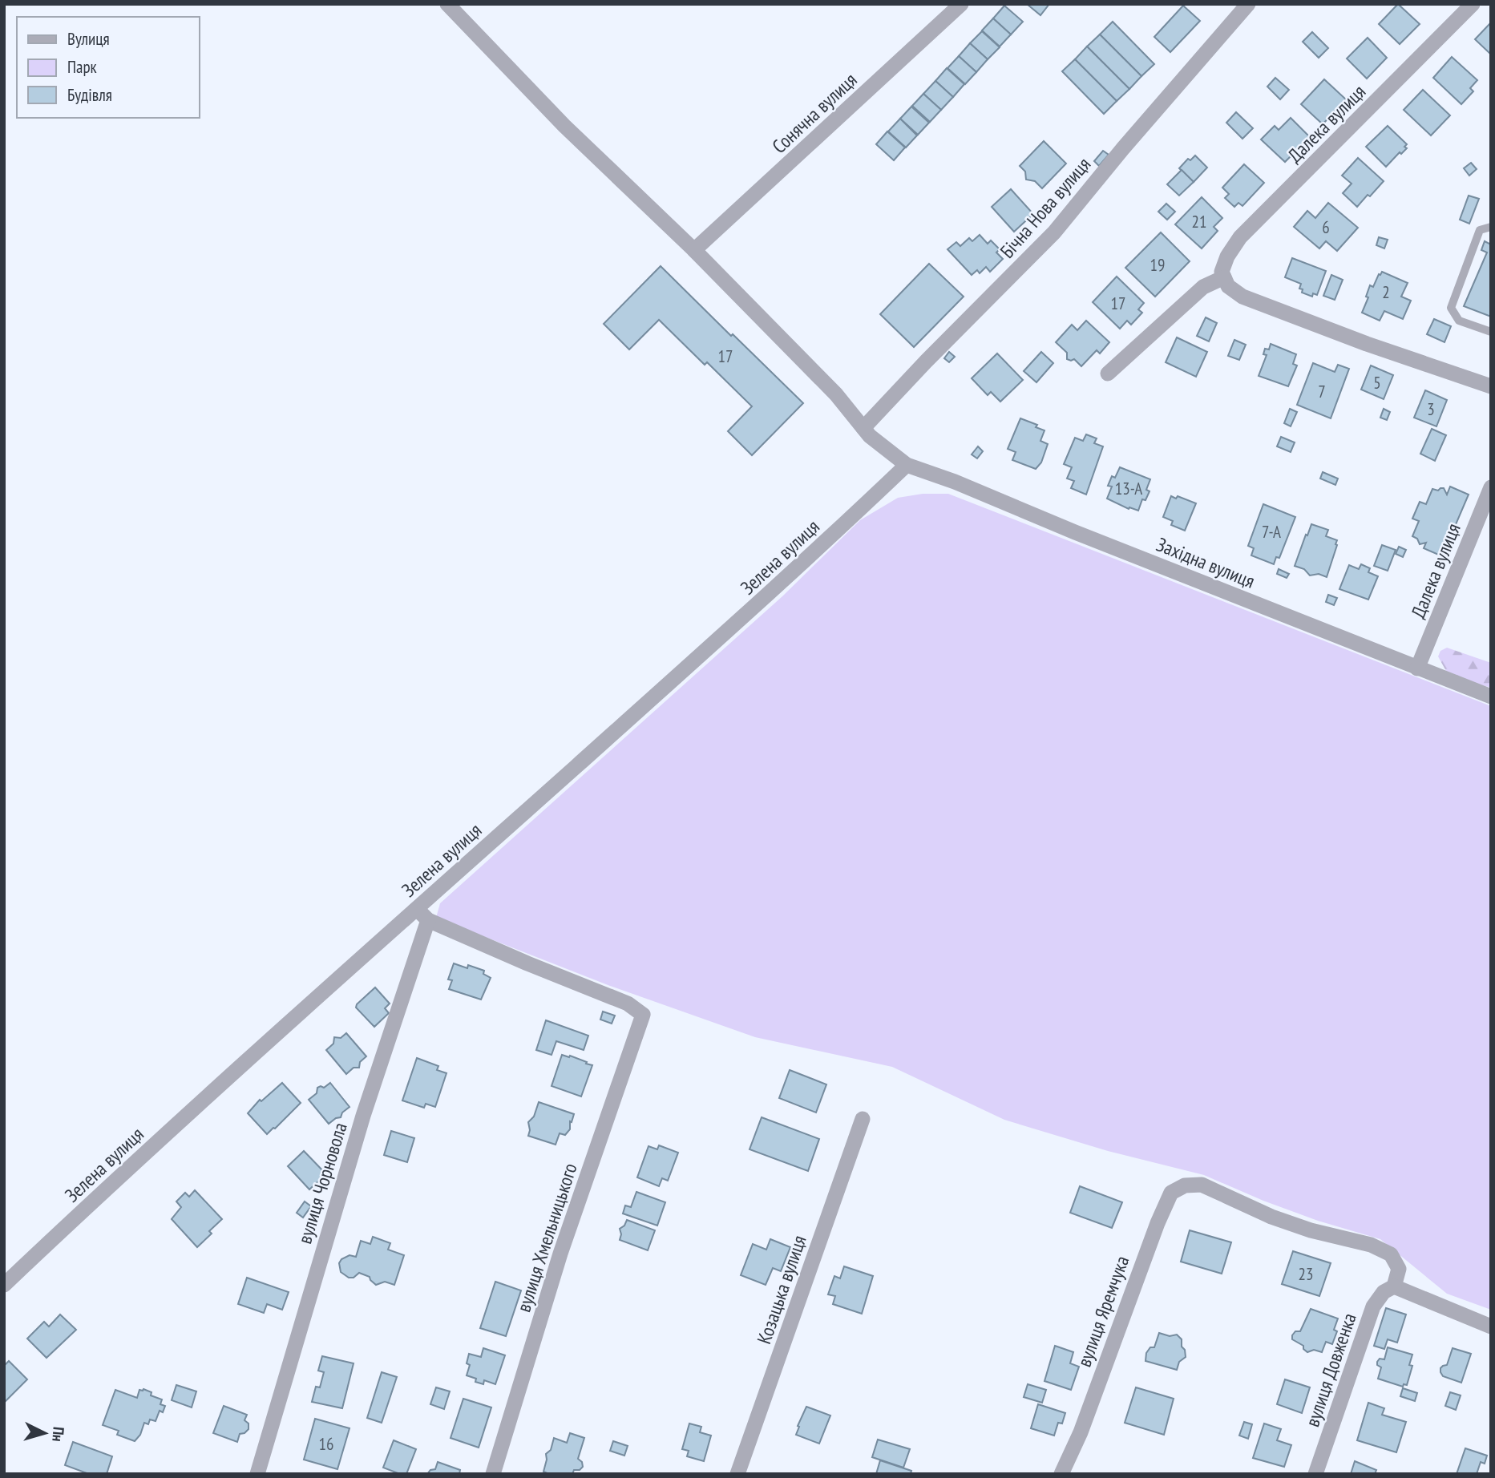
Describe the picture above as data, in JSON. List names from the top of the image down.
{
  "streets": {
    "street": [
      "Сонячна вулиця",
      "Далека вулиця",
      "Бічна Нова вулиця",
      "Зелена вулиця",
      "Західна вулиця",
      "вулиця Чорновола",
      "вулиця Хмельницького",
      "Козацька вулиця",
      "вулиця Яремчука",
      "вулиця Довженка"
    ]
  },
  "crossings": [
    ["Сонячна вулиця", "Західна вулиця"],
    ["Далека вулиця", "Західна вулиця"],
    ["Бічна Нова вулиця", "Західна вулиця"],
    ["Зелена вулиця", "Західна вулиця"],
    ["Зелена вулиця", "вулиця Чорновола"],
    ["Зелена вулиця", "вулиця Хмельницького"],
    ["вулиця Чорновола", "вулиця Хмельницького"],
    ["вулиця Яремчука", "вулиця Довженка"]
  ],
  "house_numbers": [
    "21",
    "6",
    "19",
    "2",
    "17",
    "17",
    "5",
    "7",
    "3",
    "13-А",
    "7-А",
    "23",
    "16"
  ],
  "legend": ["Вулиця", "Парк", "Будівля"],
  "north": "right"
}
